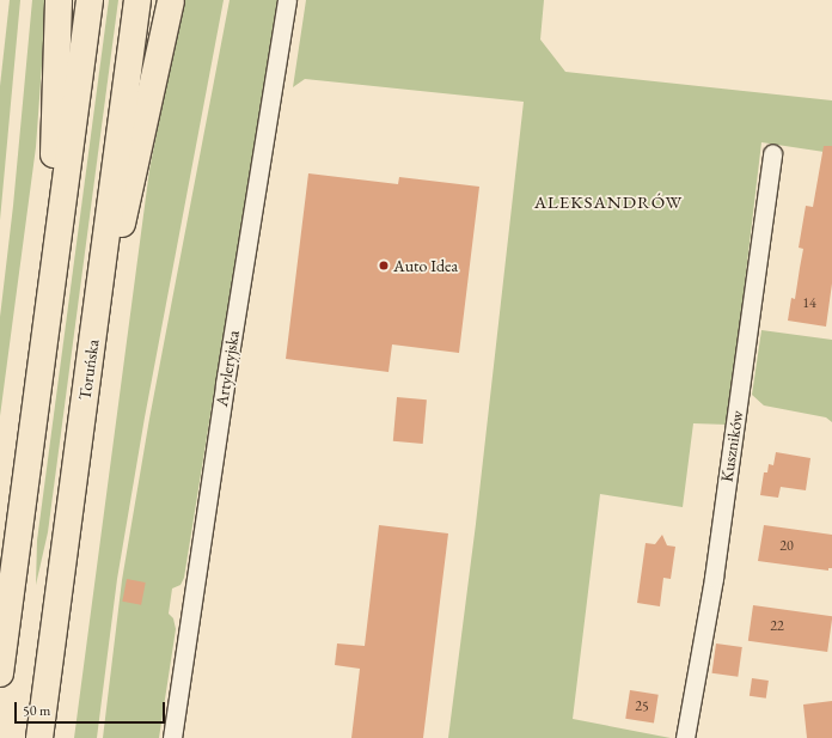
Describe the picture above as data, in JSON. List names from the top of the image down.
{
  "streets": {
    "highway": ["Toruńska"],
    "street": ["Artyleryjska", "Kuszników"]
  },
  "districts": ["ALEKSANDRÓW"],
  "places": ["Auto Idea"],
  "house_numbers": [
    "14",
    "20",
    "22",
    "25"
  ],
  "scale_bar": "50 m"
}
